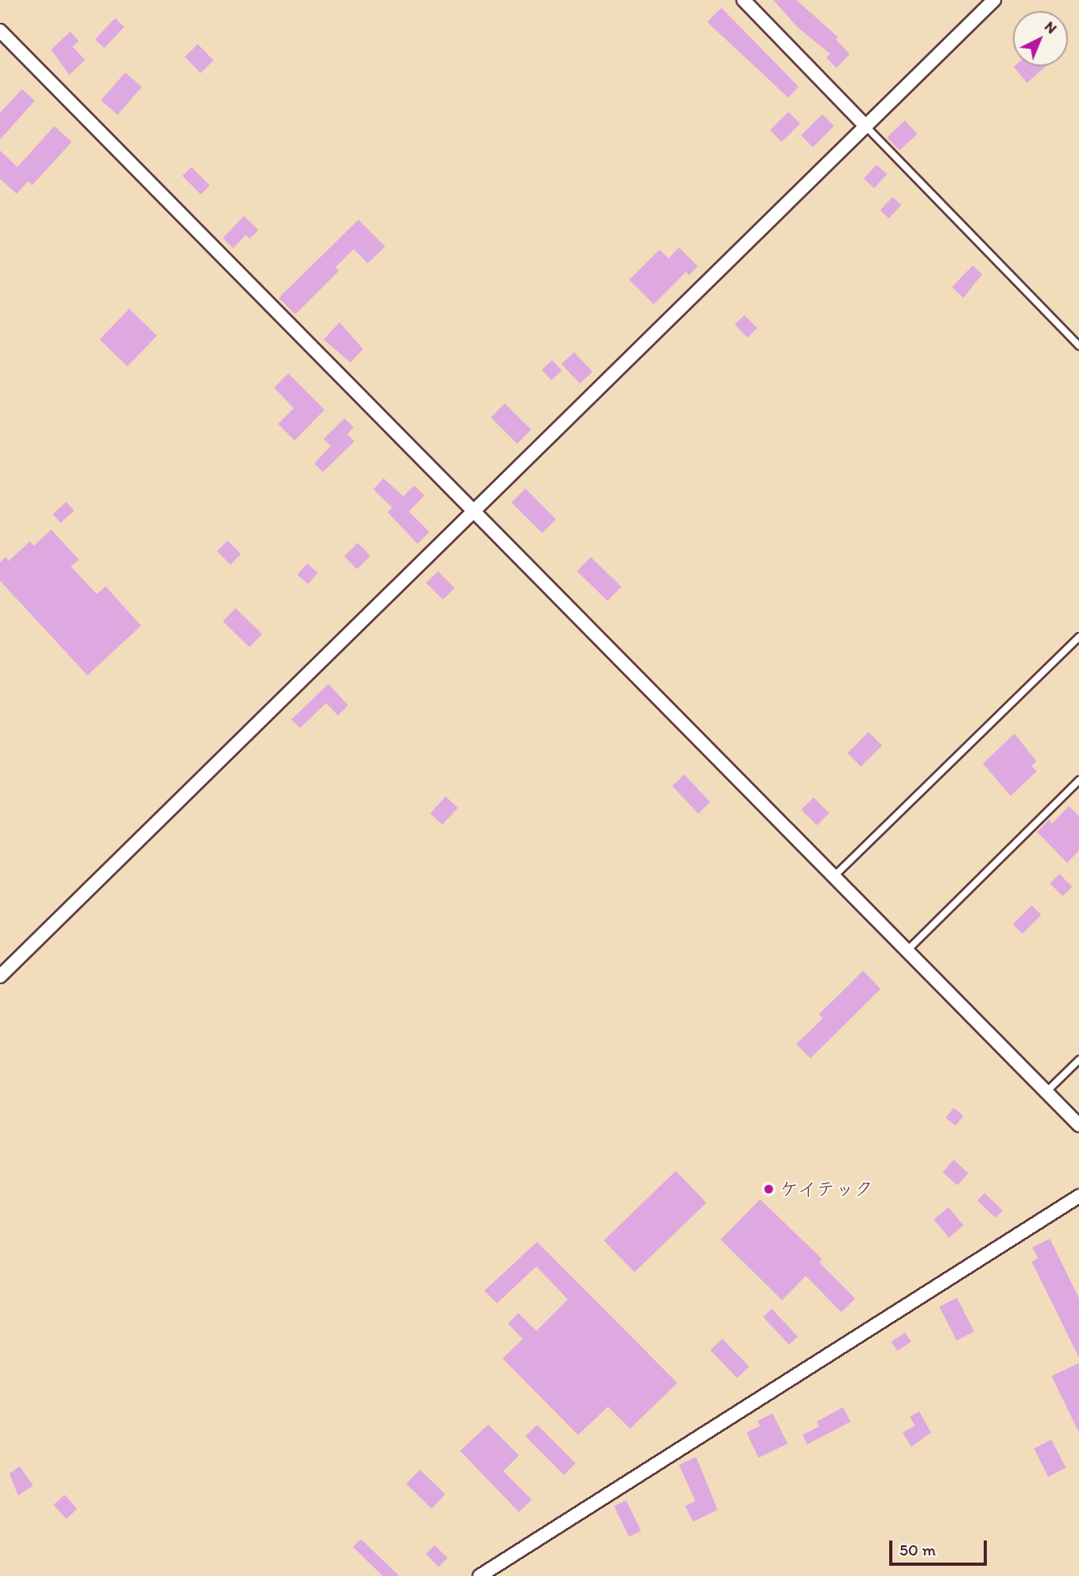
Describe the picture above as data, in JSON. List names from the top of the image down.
{
  "places": ["ケイテック"],
  "scale_bar": "50 m",
  "north": "top right"
}
